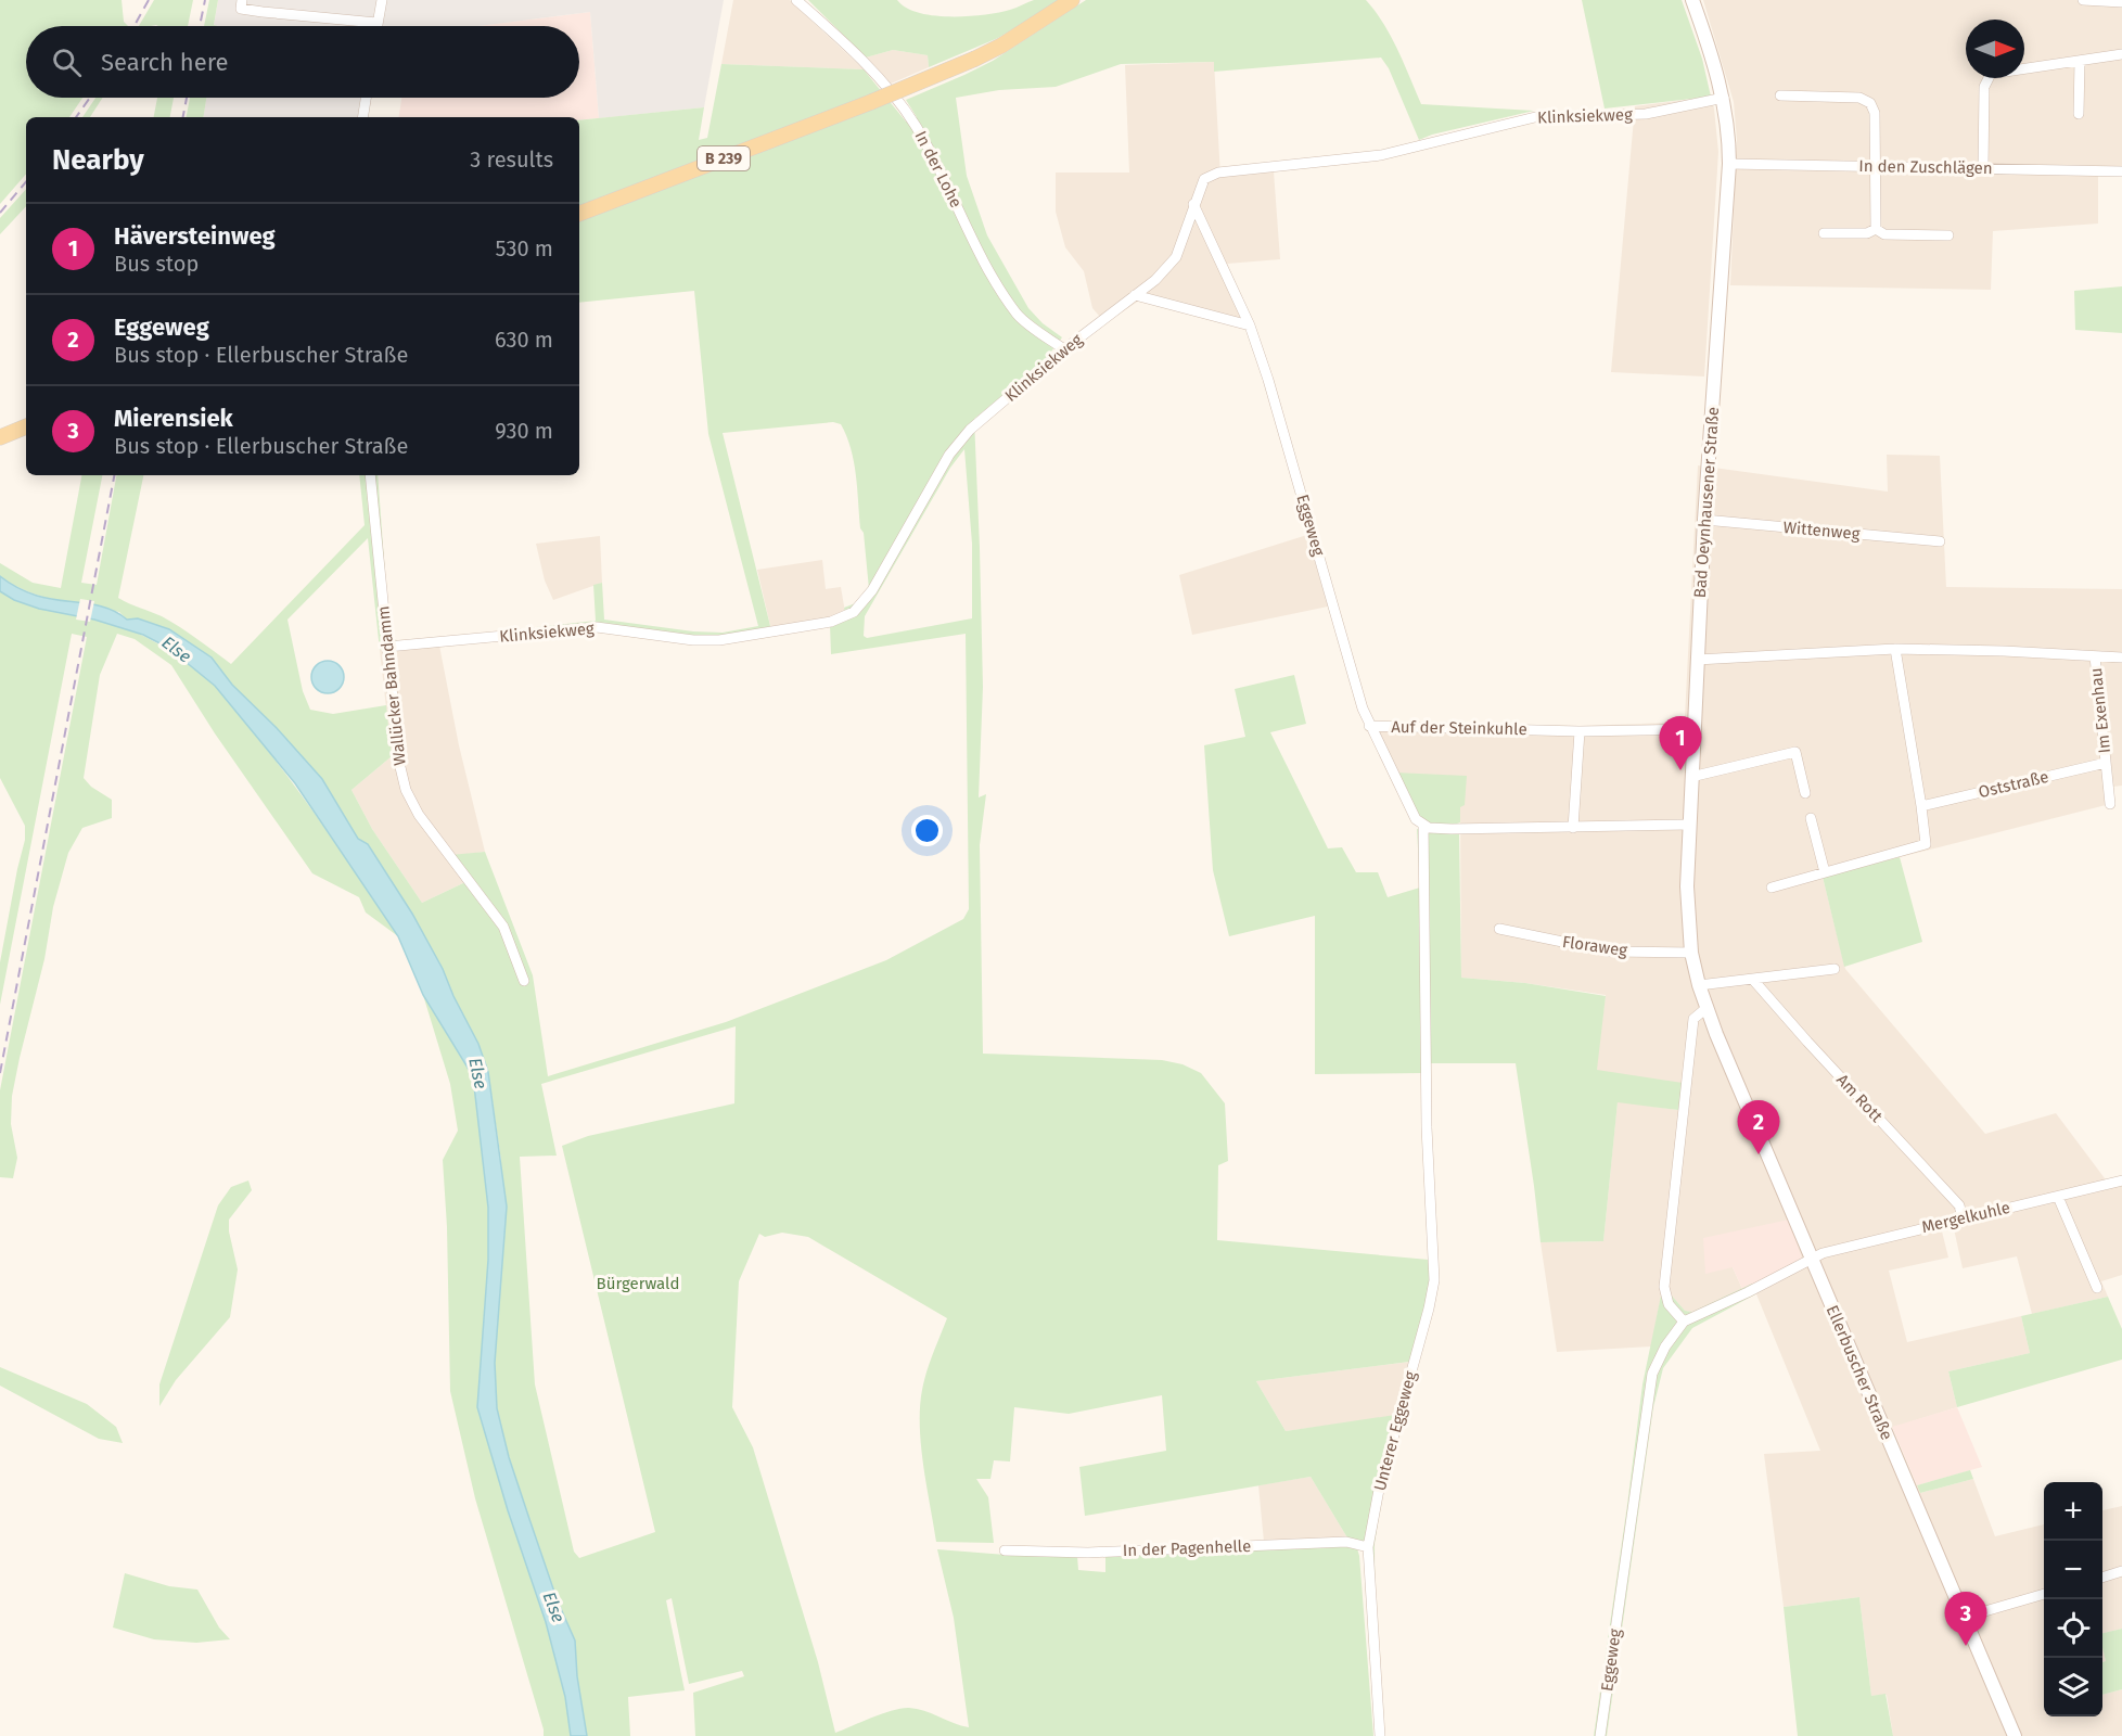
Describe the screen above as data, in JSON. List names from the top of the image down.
{
  "streets": {
    "main road": ["B 239", "Bad Oeynhausener Straße", "Ellerbuscher Straße"],
    "street": [
      "Klinksiekweg",
      "In den Zuschlägen",
      "In der Lohe",
      "Eggeweg",
      "Wittenweg",
      "Wallücker Bahndamm",
      "Im Exenhau",
      "Auf der Steinkuhle",
      "Oststraße",
      "Floraweg",
      "Am Rott",
      "Mergelkuhle",
      "Unterer Eggeweg",
      "In der Pagenhelle"
    ]
  },
  "crossings": [
    ["Klinksiekweg", "In der Lohe"],
    ["Klinksiekweg", "Bad Oeynhausener Straße"],
    ["Klinksiekweg", "Eggeweg"],
    ["Klinksiekweg", "Wallücker Bahndamm"],
    ["In den Zuschlägen", "Bad Oeynhausener Straße"],
    ["Bad Oeynhausener Straße", "Wittenweg"],
    ["Bad Oeynhausener Straße", "Auf der Steinkuhle"],
    ["Bad Oeynhausener Straße", "Floraweg"],
    ["Bad Oeynhausener Straße", "Ellerbuscher Straße"],
    ["Eggeweg", "Auf der Steinkuhle"],
    ["Eggeweg", "Mergelkuhle"],
    ["Eggeweg", "Ellerbuscher Straße"],
    ["Im Exenhau", "Oststraße"],
    ["Auf der Steinkuhle", "Unterer Eggeweg"],
    ["Am Rott", "Mergelkuhle"],
    ["Mergelkuhle", "Ellerbuscher Straße"],
    ["Unterer Eggeweg", "In der Pagenhelle"]
  ],
  "water": ["Else"],
  "parks": ["Bürgerwald"],
  "north": "right",
  "page": {
    "search": "Search here",
    "heading": ["Nearby", "3 results"],
    "list": [
      {
        "mark": "1",
        "name": "Häversteinweg",
        "note": "Bus stop",
        "value": "530 m"
      },
      {
        "mark": "2",
        "name": "Eggeweg",
        "note": "Bus stop · Ellerbuscher Straße",
        "value": "630 m"
      },
      {
        "mark": "3",
        "name": "Mierensiek",
        "note": "Bus stop · Ellerbuscher Straße",
        "value": "930 m"
      }
    ],
    "pins": ["1", "2", "3"],
    "map_buttons": ["+", "−"]
  }
}
